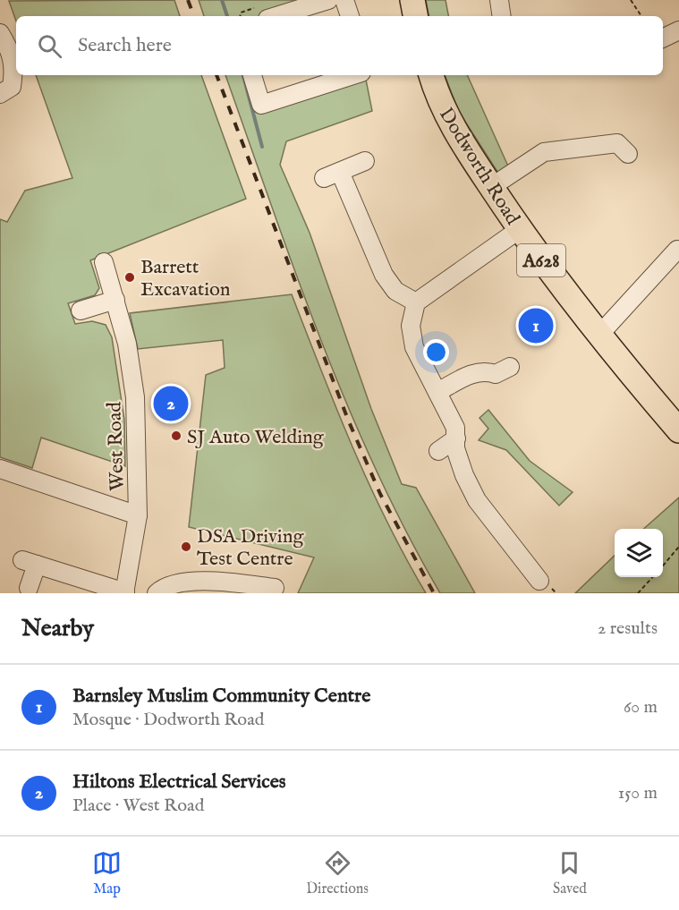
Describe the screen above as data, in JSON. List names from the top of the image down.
{
  "streets": {
    "highway": ["Dodworth Road", "A628"],
    "street": ["West Road"]
  },
  "places": ["Barrett Excavation", "SJ Auto Welding", "DSA Driving Test Centre"],
  "page": {
    "search": "Search here",
    "pins": ["1", "2"],
    "heading": ["Nearby", "2 results"],
    "list": [
      {
        "mark": "1",
        "name": "Barnsley Muslim Community Centre",
        "note": "Mosque · Dodworth Road",
        "value": "60 m"
      },
      {
        "mark": "2",
        "name": "Hiltons Electrical Services",
        "note": "Place · West Road",
        "value": "150 m"
      }
    ],
    "nav": ["Map", "Directions", "Saved"]
  }
}
